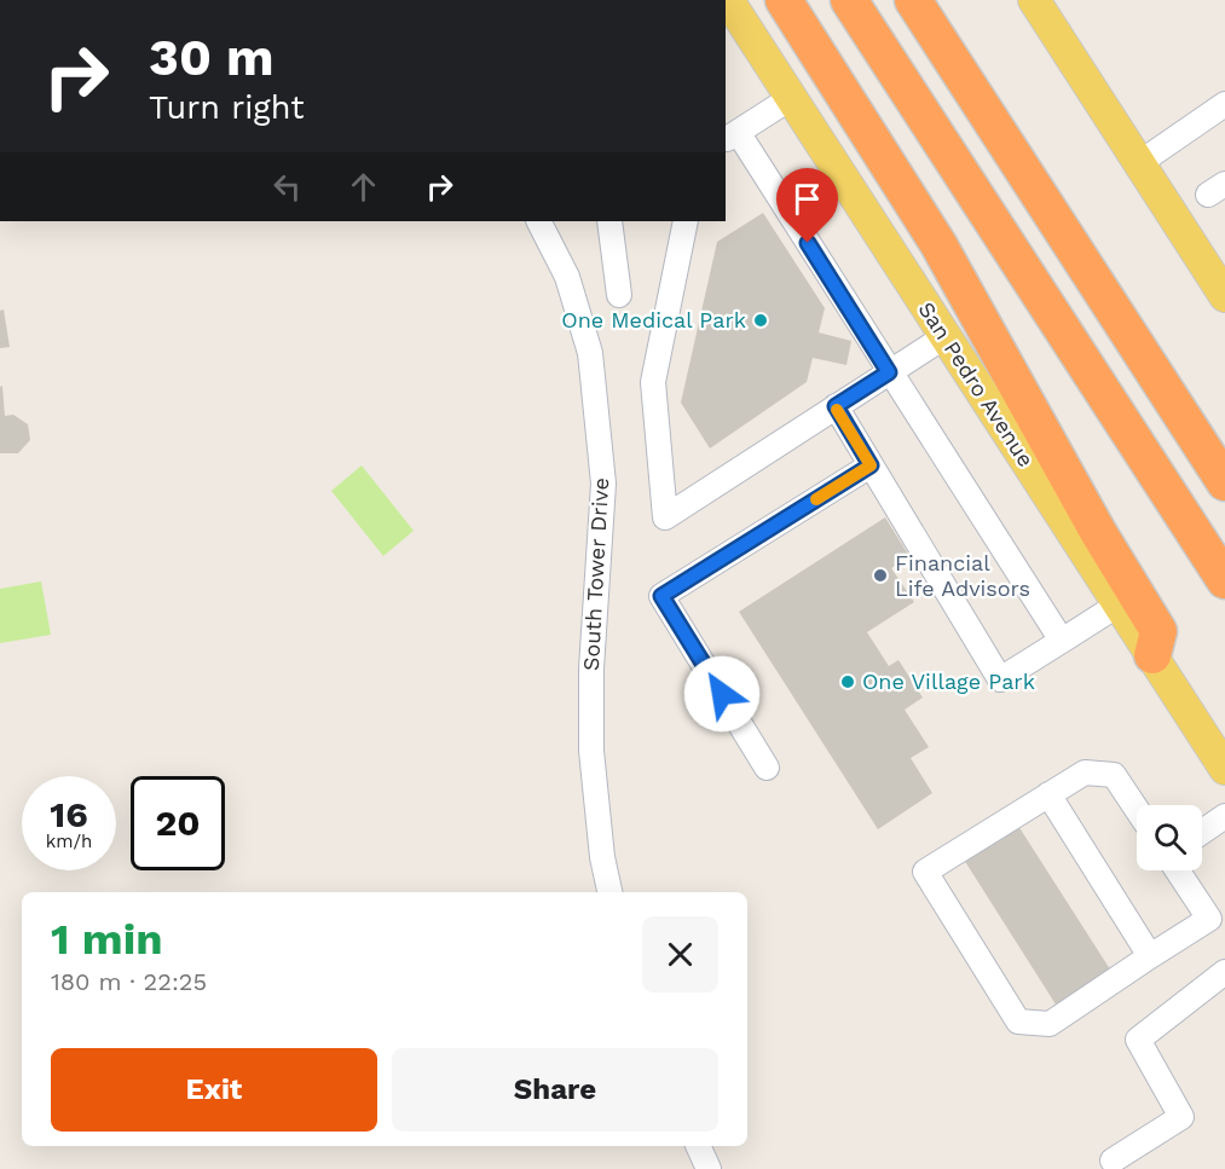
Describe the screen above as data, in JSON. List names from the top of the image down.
{
  "streets": {
    "main road": ["San Pedro Avenue"],
    "street": ["South Tower Drive"]
  },
  "places": ["One Medical Park", "Financial Life Advisors", "One Village Park"],
  "page": {
    "turn": ["30 m", "Turn right"],
    "speed": "16 km/h",
    "limit": "20",
    "heading": ["1 min", "180 m · 22:25"],
    "buttons": ["Exit", "Share"]
  }
}
